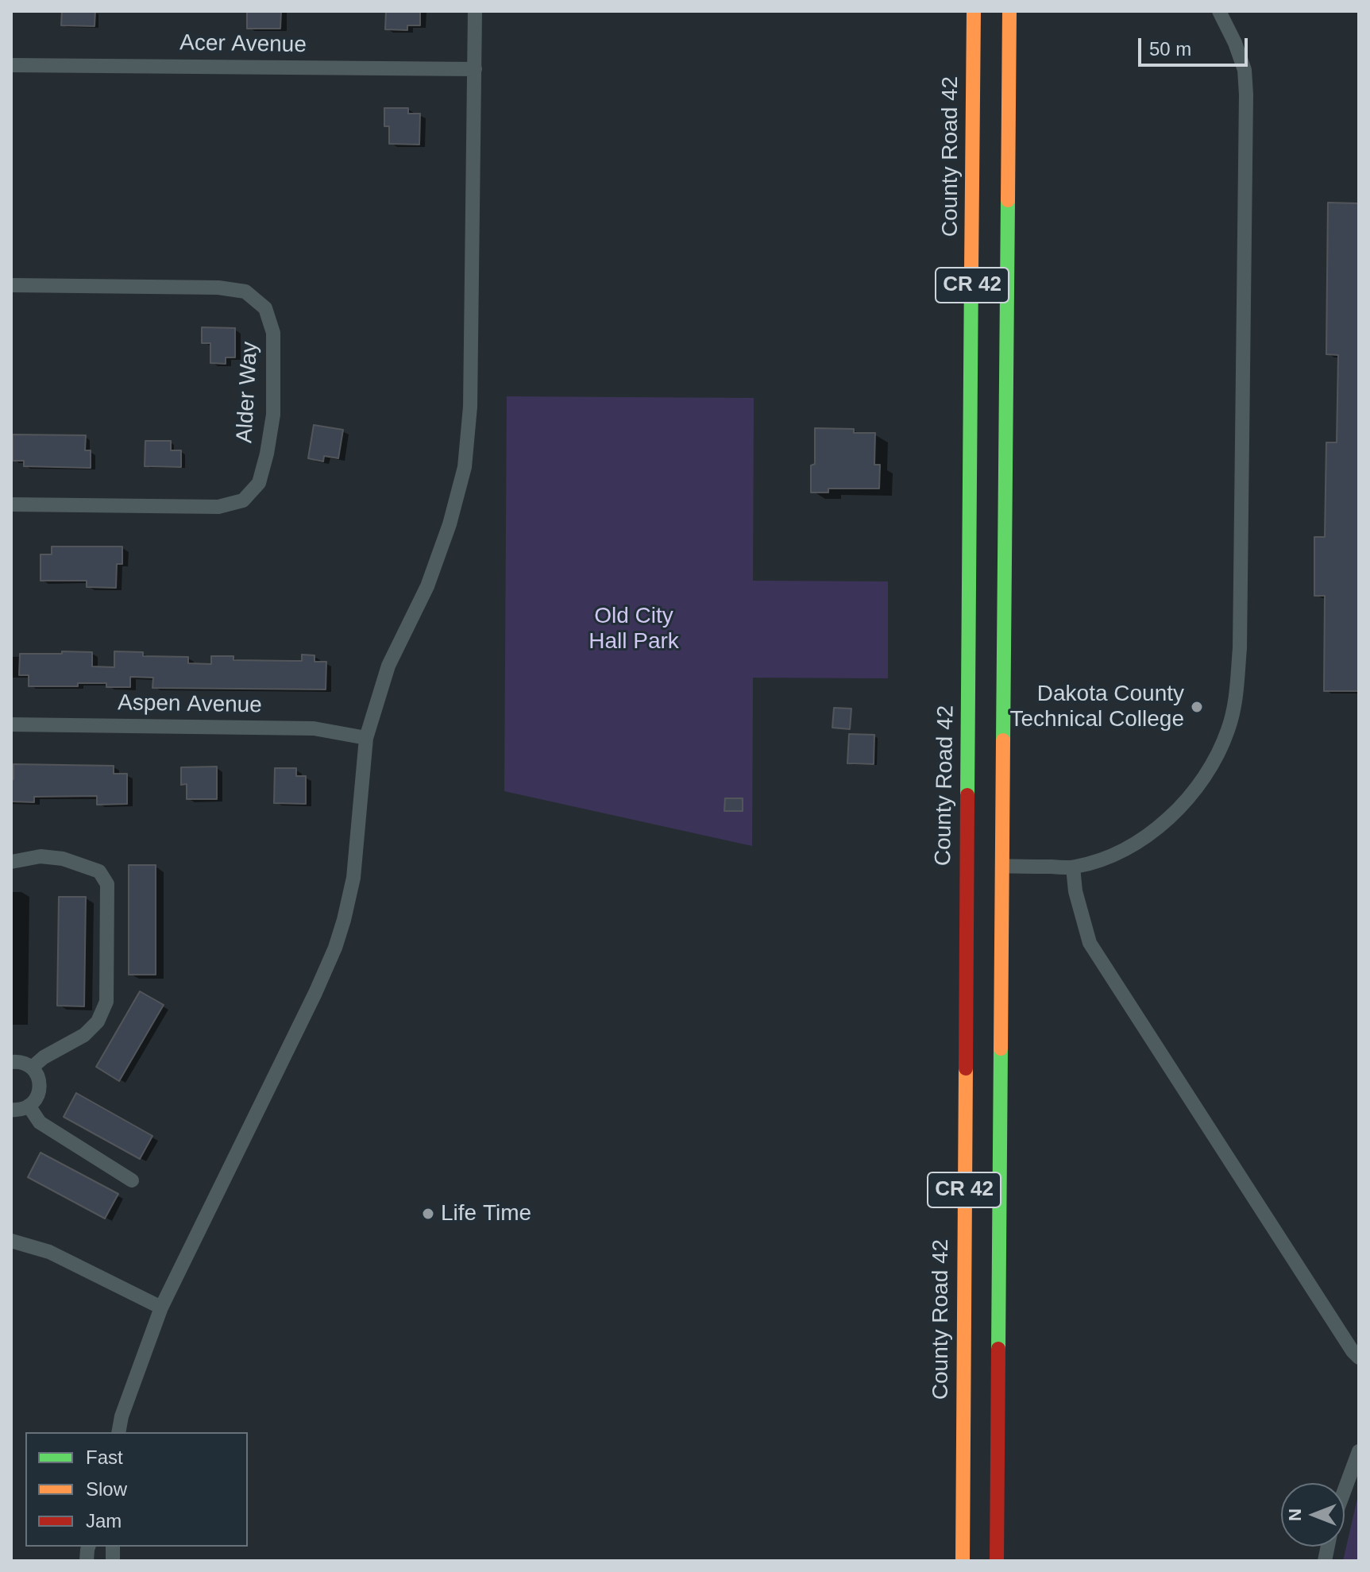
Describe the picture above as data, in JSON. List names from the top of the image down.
{
  "streets": {
    "highway": ["County Road 42", "CR 42"],
    "street": ["Acer Avenue", "Alder Way", "Aspen Avenue"]
  },
  "parks": ["Old City Hall Park"],
  "places": ["Dakota County Technical College", "Life Time"],
  "legend": ["Fast", "Slow", "Jam"],
  "scale_bar": "50 m",
  "north": "left"
}
